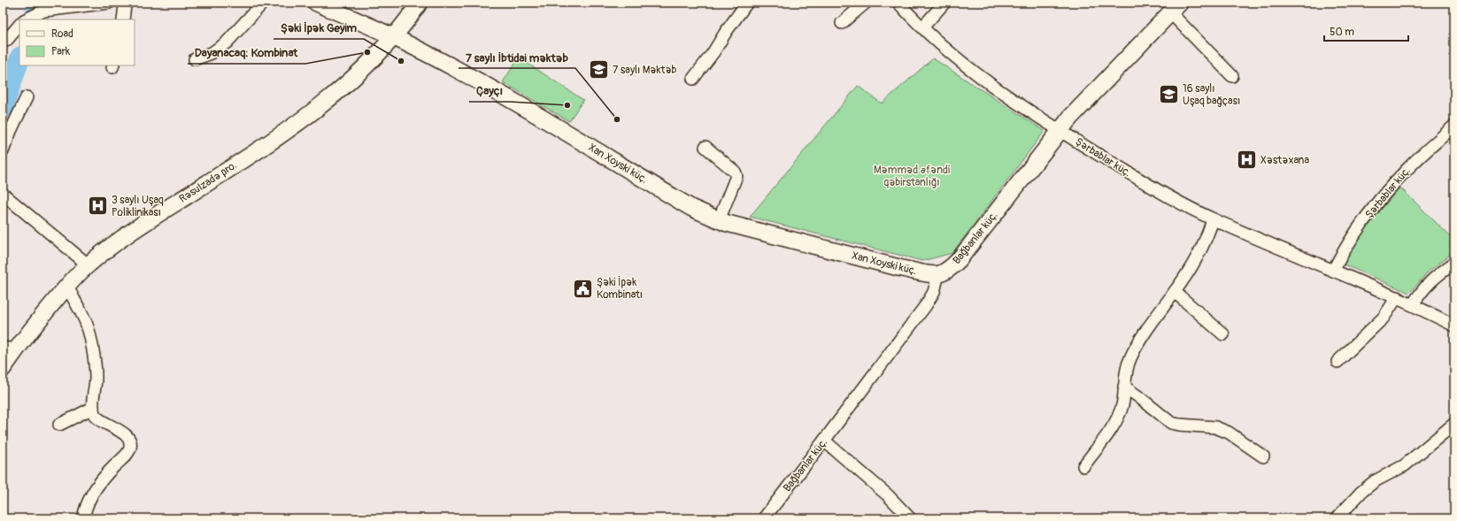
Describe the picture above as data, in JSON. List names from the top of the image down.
{
  "streets": {
    "street": [
      "Şərbablar küç.",
      "Xan Xoyski küç.",
      "Rəsulzadə pro.",
      "Bağbanlar küç."
    ]
  },
  "crossings": [
    ["Şərbablar küç.", "Bağbanlar küç."],
    ["Xan Xoyski küç.", "Rəsulzadə pro."],
    ["Xan Xoyski küç.", "Bağbanlar küç."]
  ],
  "parks": ["Məmməd Əfəndi qəbirstanlığı"],
  "places": {
    "other": [
      "Dayanacaq: Kombinat",
      "Şəki İpək Geyim",
      "Çayçı",
      "7 saylı İbtidai məktəb"
    ],
    "school or university": ["7 saylı Məktəb", "16 saylı Uşaq bağçası"],
    "hospital": ["Xəstəxana", "3 saylı Uşaq Poliklinikası"],
    "public building": ["Şəki İpək Kombinatı"]
  },
  "legend": ["Road", "Park"],
  "scale_bar": "50 m"
}
